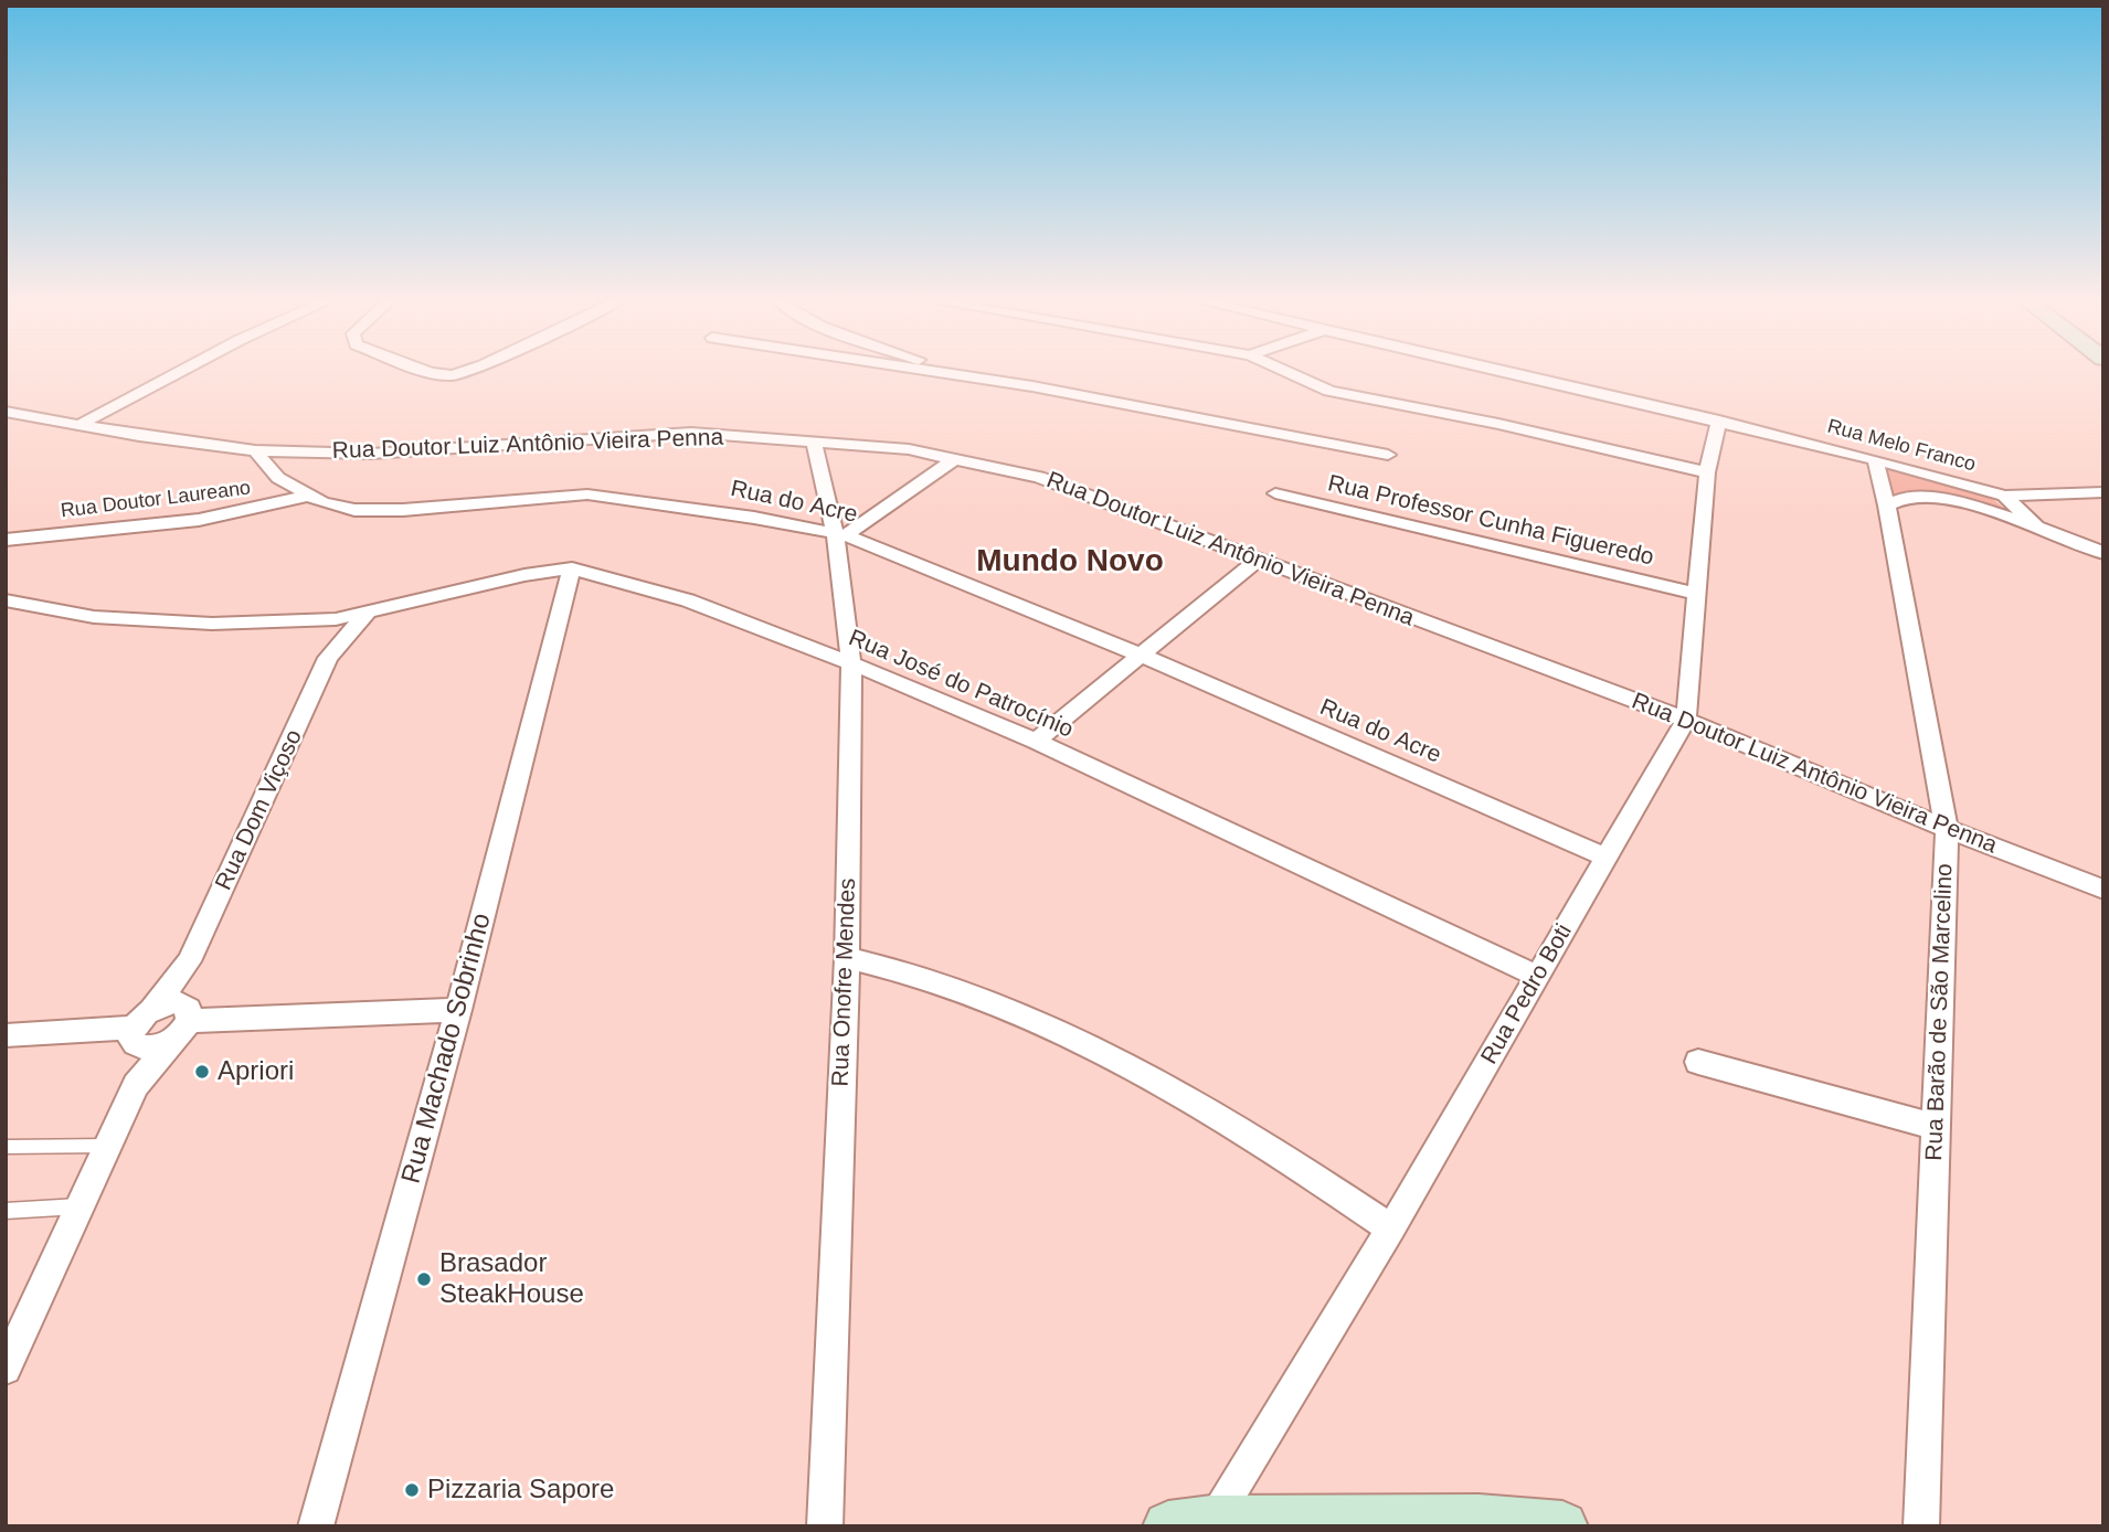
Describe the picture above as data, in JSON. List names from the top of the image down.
{
  "streets": {
    "street": [
      "Rua Doutor Luiz Antônio Vieira Penna",
      "Rua Melo Franco",
      "Rua Doutor Laureano",
      "Rua do Acre",
      "Rua Professor Cunha Figueredo",
      "Rua José do Patrocínio",
      "Rua Dom Viçoso",
      "Rua Onofre Mendes",
      "Rua Pedro Boti",
      "Rua Barão de São Marcelino",
      "Rua Machado Sobrinho"
    ]
  },
  "crossings": [
    ["Rua Doutor Luiz Antônio Vieira Penna", "Rua do Acre"],
    ["Rua Doutor Luiz Antônio Vieira Penna", "Rua Onofre Mendes"],
    ["Rua Doutor Luiz Antônio Vieira Penna", "Rua Pedro Boti"],
    ["Rua Doutor Luiz Antônio Vieira Penna", "Rua Barão de São Marcelino"],
    ["Rua Melo Franco", "Rua Pedro Boti"],
    ["Rua Melo Franco", "Rua Barão de São Marcelino"],
    ["Rua Doutor Laureano", "Rua do Acre"],
    ["Rua do Acre", "Rua Onofre Mendes"],
    ["Rua do Acre", "Rua Pedro Boti"],
    ["Rua Professor Cunha Figueredo", "Rua Pedro Boti"],
    ["Rua José do Patrocínio", "Rua Dom Viçoso"],
    ["Rua José do Patrocínio", "Rua Onofre Mendes"],
    ["Rua José do Patrocínio", "Rua Pedro Boti"],
    ["Rua José do Patrocínio", "Rua Machado Sobrinho"]
  ],
  "districts": ["Mundo Novo"],
  "places": ["Apriori", "Brasador SteakHouse", "Pizzaria Sapore"]
}
